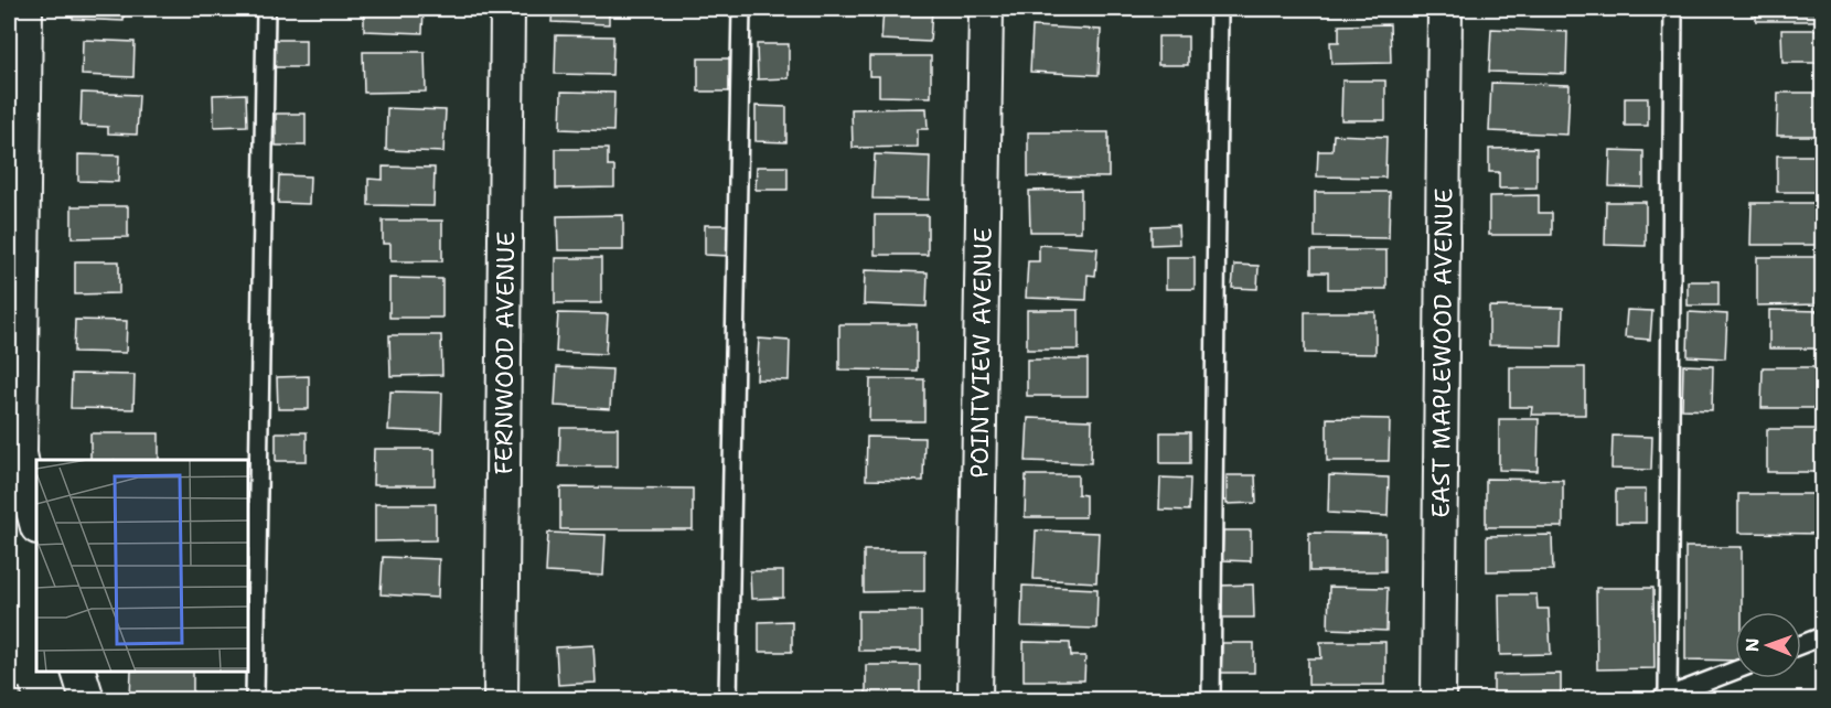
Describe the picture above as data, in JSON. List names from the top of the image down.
{
  "streets": {
    "street": ["FERNWOOD AVENUE", "POINTVIEW AVENUE", "EAST MAPLEWOOD AVENUE"]
  },
  "north": "left"
}
